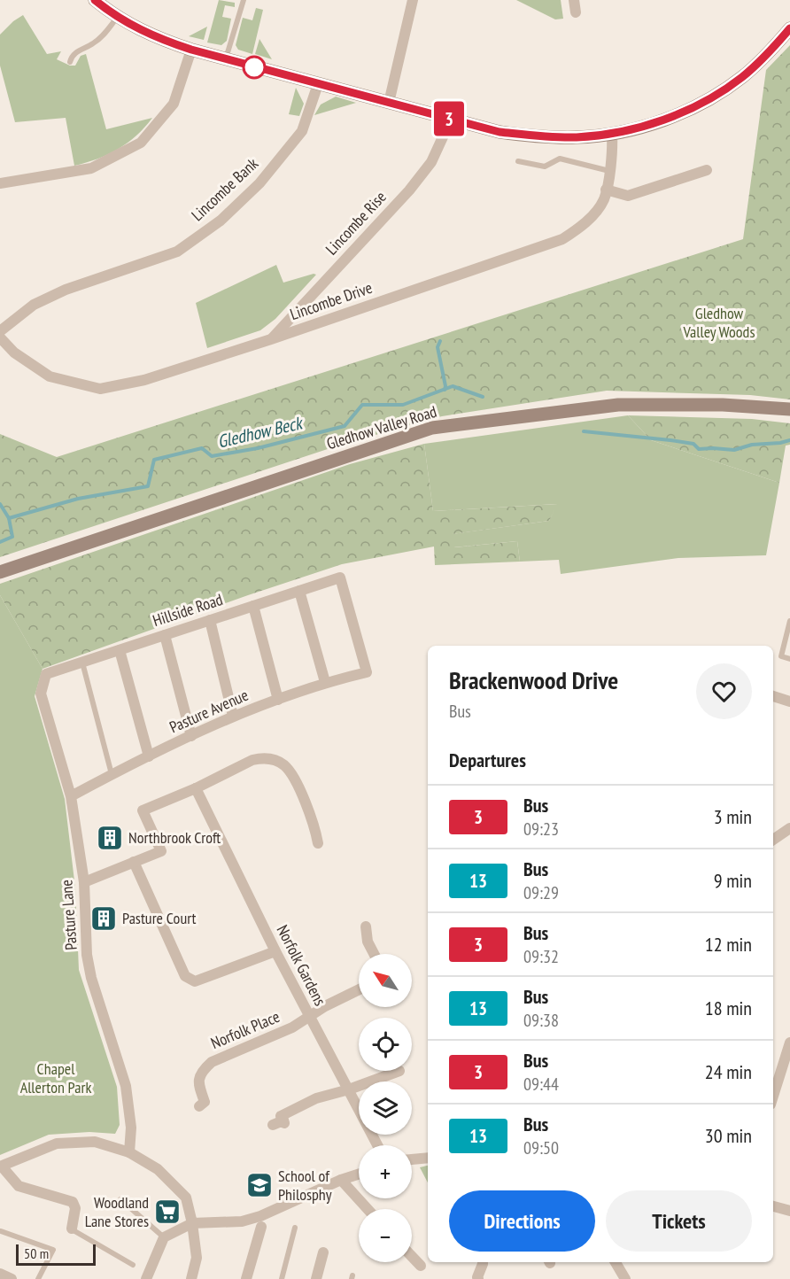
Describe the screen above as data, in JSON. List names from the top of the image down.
{
  "streets": {
    "street": [
      "Lincombe Bank",
      "Lincombe Rise",
      "Lincombe Drive",
      "Gledhow Valley Road",
      "Hillside Road",
      "Pasture Avenue",
      "Pasture Lane",
      "Norfolk Gardens",
      "Norfolk Place"
    ]
  },
  "crossings": [
    ["Lincombe Rise", "Lincombe Drive"],
    ["Hillside Road", "Pasture Avenue"],
    ["Hillside Road", "Pasture Lane"],
    ["Pasture Avenue", "Pasture Lane"],
    ["Norfolk Gardens", "Norfolk Place"]
  ],
  "water": ["Gledhow Beck"],
  "parks": ["Gledhow Valley Woods", "Chapel Allerton Park"],
  "places": {
    "building": ["Northbrook Croft", "Pasture Court"],
    "school or university": ["School of Philosphy"],
    "supermarket": ["Woodland Lane Stores"]
  },
  "lines": ["bus line 3"],
  "scale_bar": "50 m",
  "north": "top left",
  "page": {
    "on_map": "3",
    "heading": [
      ["Brackenwood Drive", "Bus"],
      "Departures"
    ],
    "list": [
      {
        "mark": "3",
        "name": "Bus",
        "note": "09:23",
        "value": "3 min"
      },
      {
        "mark": "13",
        "name": "Bus",
        "note": "09:29",
        "value": "9 min"
      },
      {
        "mark": "3",
        "name": "Bus",
        "note": "09:32",
        "value": "12 min"
      },
      {
        "mark": "13",
        "name": "Bus",
        "note": "09:38",
        "value": "18 min"
      },
      {
        "mark": "3",
        "name": "Bus",
        "note": "09:44",
        "value": "24 min"
      },
      {
        "mark": "13",
        "name": "Bus",
        "note": "09:50",
        "value": "30 min"
      }
    ],
    "map_buttons": ["+", "−"],
    "buttons": ["Directions", "Tickets"],
    "scale": "50 m"
  }
}
